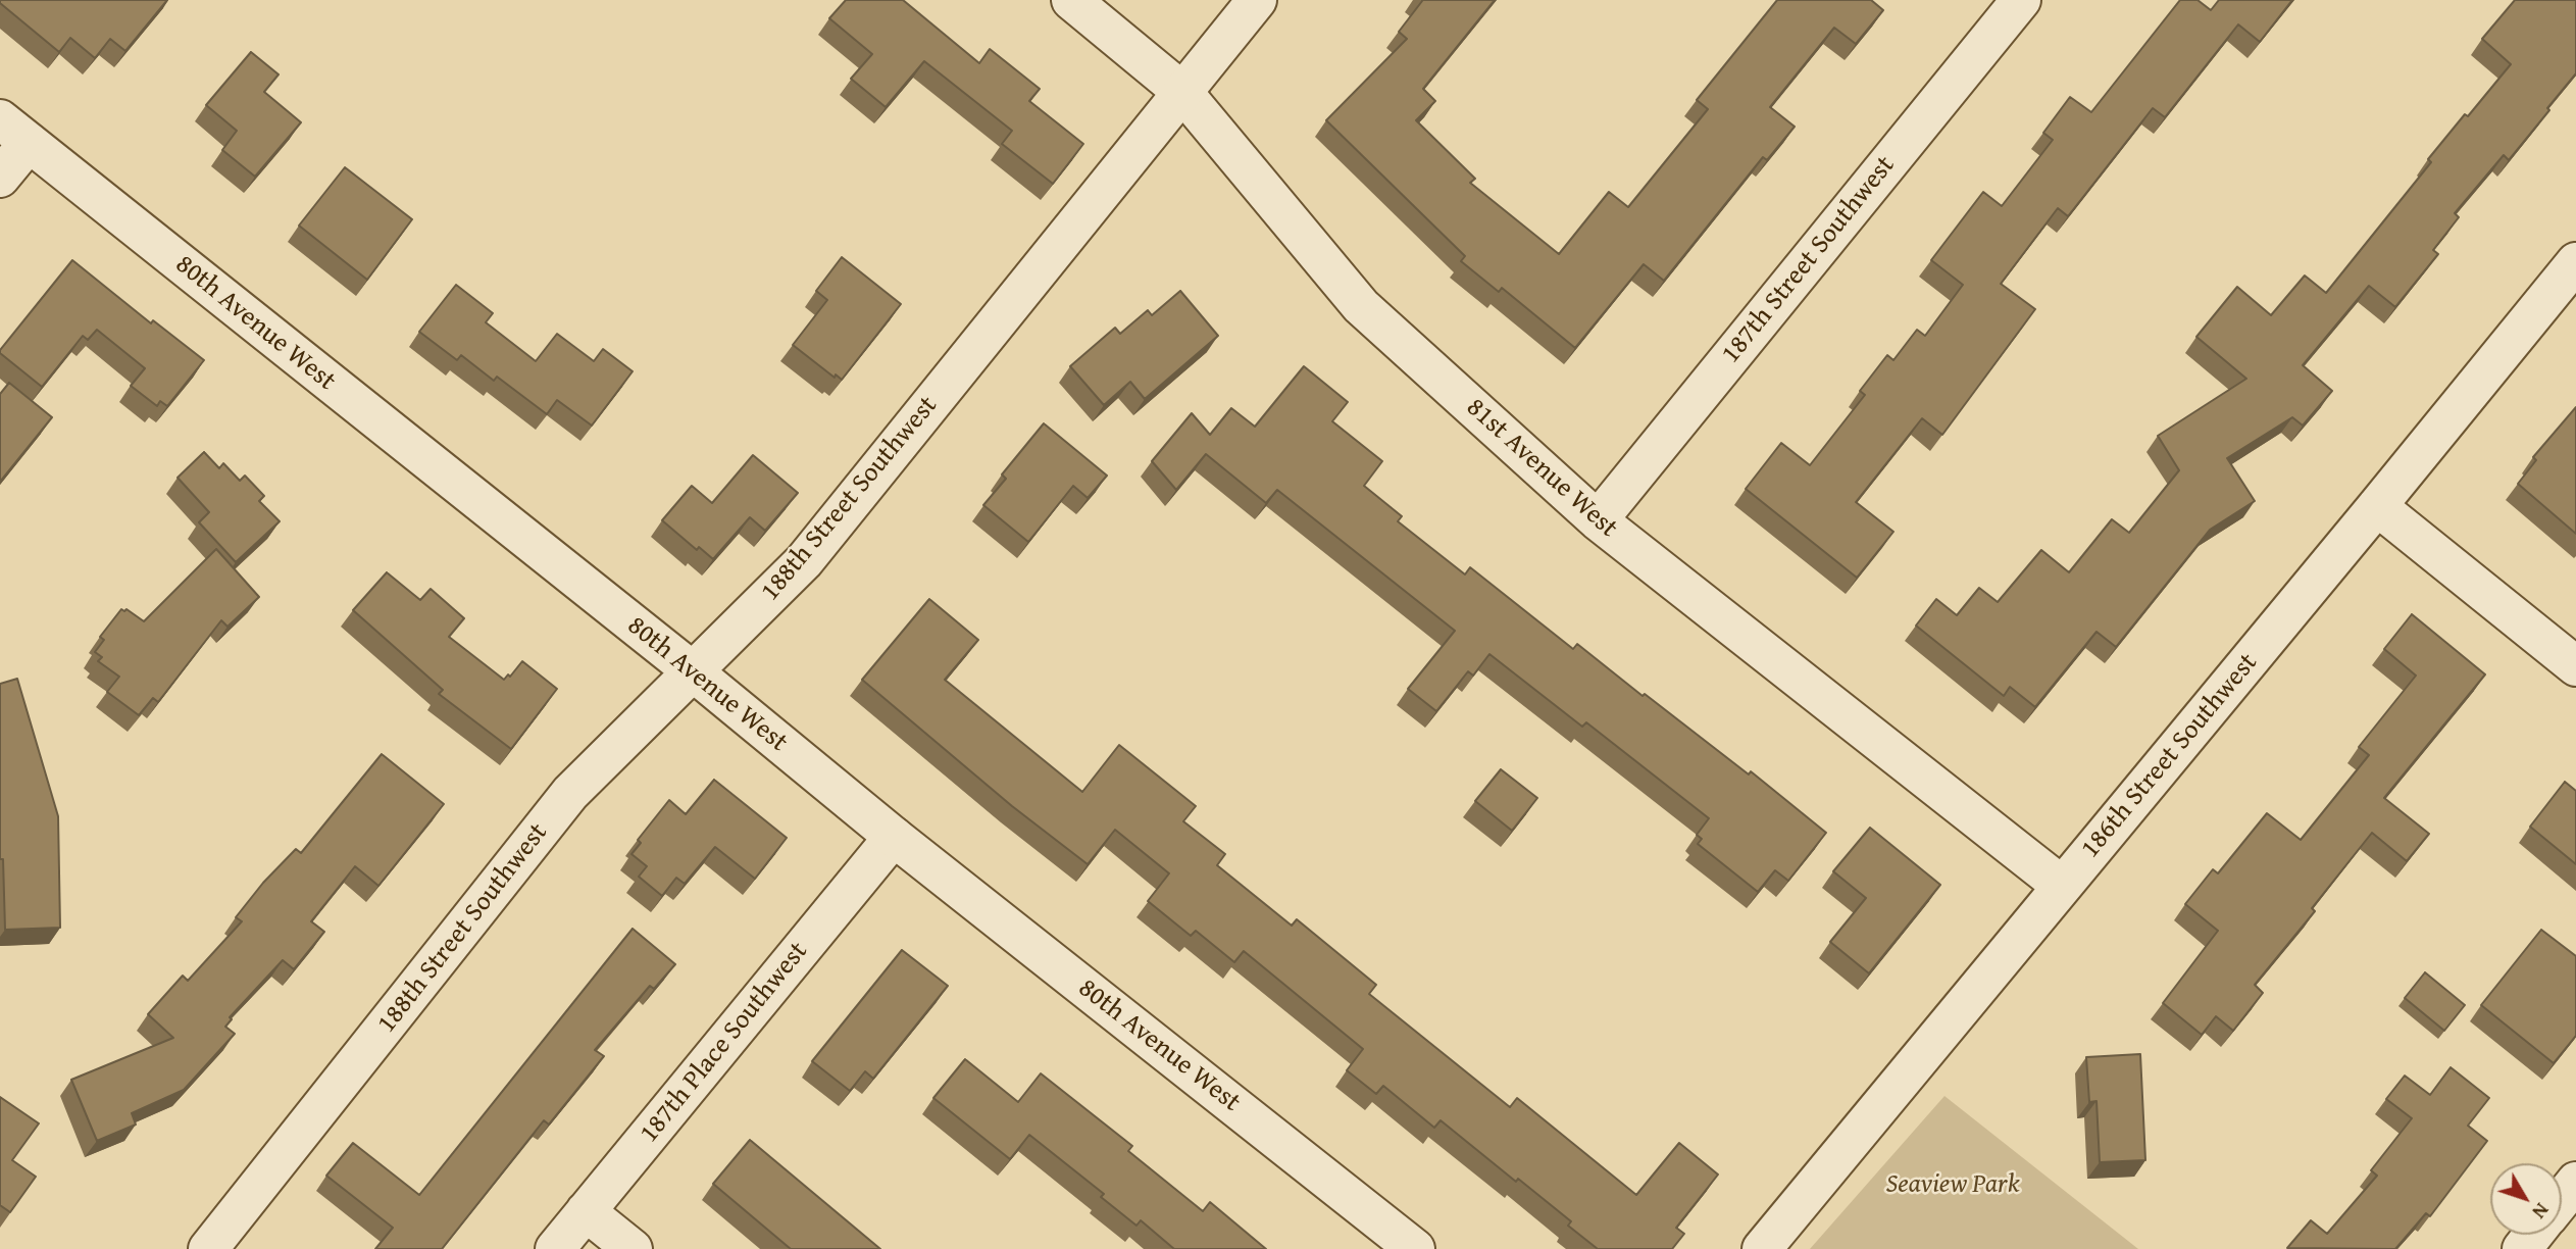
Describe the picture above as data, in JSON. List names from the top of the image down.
{
  "streets": {
    "street": [
      "187th Street Southwest",
      "80th Avenue West",
      "81st Avenue West",
      "188th Street Southwest",
      "186th Street Southwest",
      "187th Place Southwest"
    ]
  },
  "crossings": [
    ["187th Street Southwest", "81st Avenue West"],
    ["80th Avenue West", "188th Street Southwest"],
    ["80th Avenue West", "187th Place Southwest"],
    ["81st Avenue West", "188th Street Southwest"],
    ["81st Avenue West", "186th Street Southwest"]
  ],
  "parks": ["Seaview Park"],
  "north": "bottom right"
}
